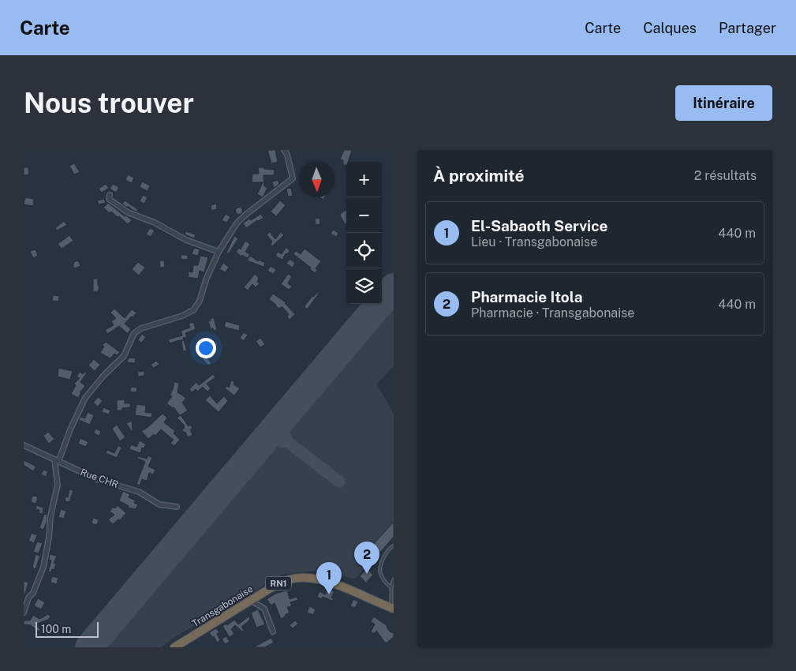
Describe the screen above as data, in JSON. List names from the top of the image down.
{
  "streets": {
    "highway": ["RN1", "Transgabonaise"],
    "street": ["Rue CHR"]
  },
  "scale_bar": "100 m",
  "north": "bottom",
  "page": {
    "header": "Carte",
    "nav": ["Carte", "Calques", "Partager"],
    "buttons": "Itinéraire",
    "title": "Nous trouver",
    "heading": ["À proximité", "2 résultats"],
    "map_buttons": ["+", "−"],
    "list": [
      {
        "mark": "1",
        "name": "El-Sabaoth Service",
        "note": "Lieu · Transgabonaise",
        "value": "440 m"
      },
      {
        "mark": "2",
        "name": "Pharmacie Itola",
        "note": "Pharmacie · Transgabonaise",
        "value": "440 m"
      }
    ],
    "pins": ["2", "1"],
    "scale": "100 m"
  }
}
